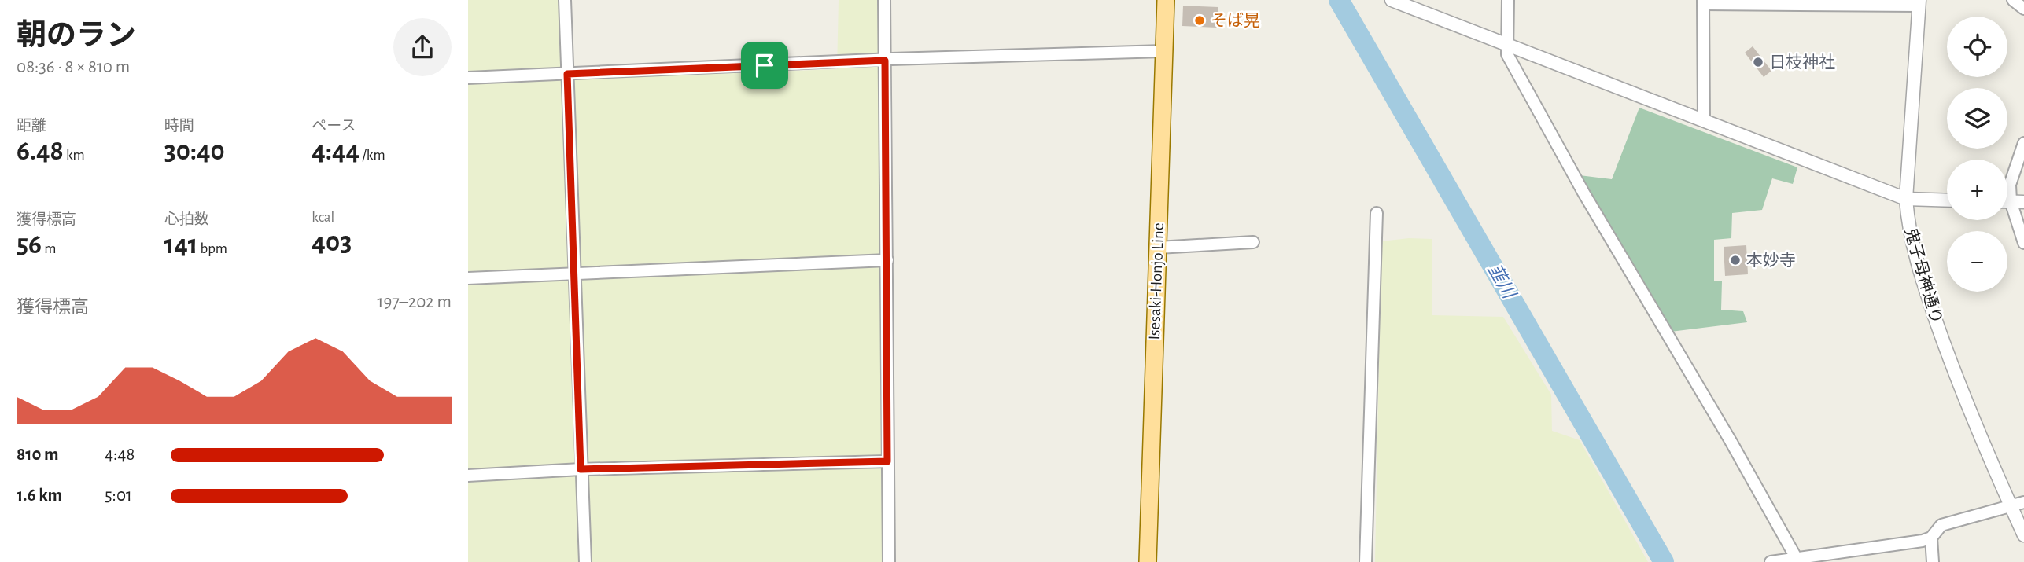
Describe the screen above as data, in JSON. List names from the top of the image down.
{
  "streets": {
    "main road": ["Isesaki-Honjo Line"],
    "street": ["鬼子母神通り"]
  },
  "water": ["韮川"],
  "places": ["そば晃", "日枝神社", "本妙寺"],
  "page": {
    "heading": ["朝のラン", "08:36 · 8 × 810 m"],
    "map_buttons": ["+", "−"],
    "stats": [
      ["距離", "6.48 km"],
      ["時間", "30:40"],
      ["ペース", "4:44 /km"],
      ["獲得標高", "56 m"],
      ["心拍数", "141 bpm"],
      ["kcal", "403"]
    ],
    "chart": ["獲得標高", "197–202 m"],
    "list": [
      {
        "name": "810 m",
        "note": "4:48"
      },
      {
        "name": "1.6 km",
        "note": "5:01"
      }
    ]
  }
}
